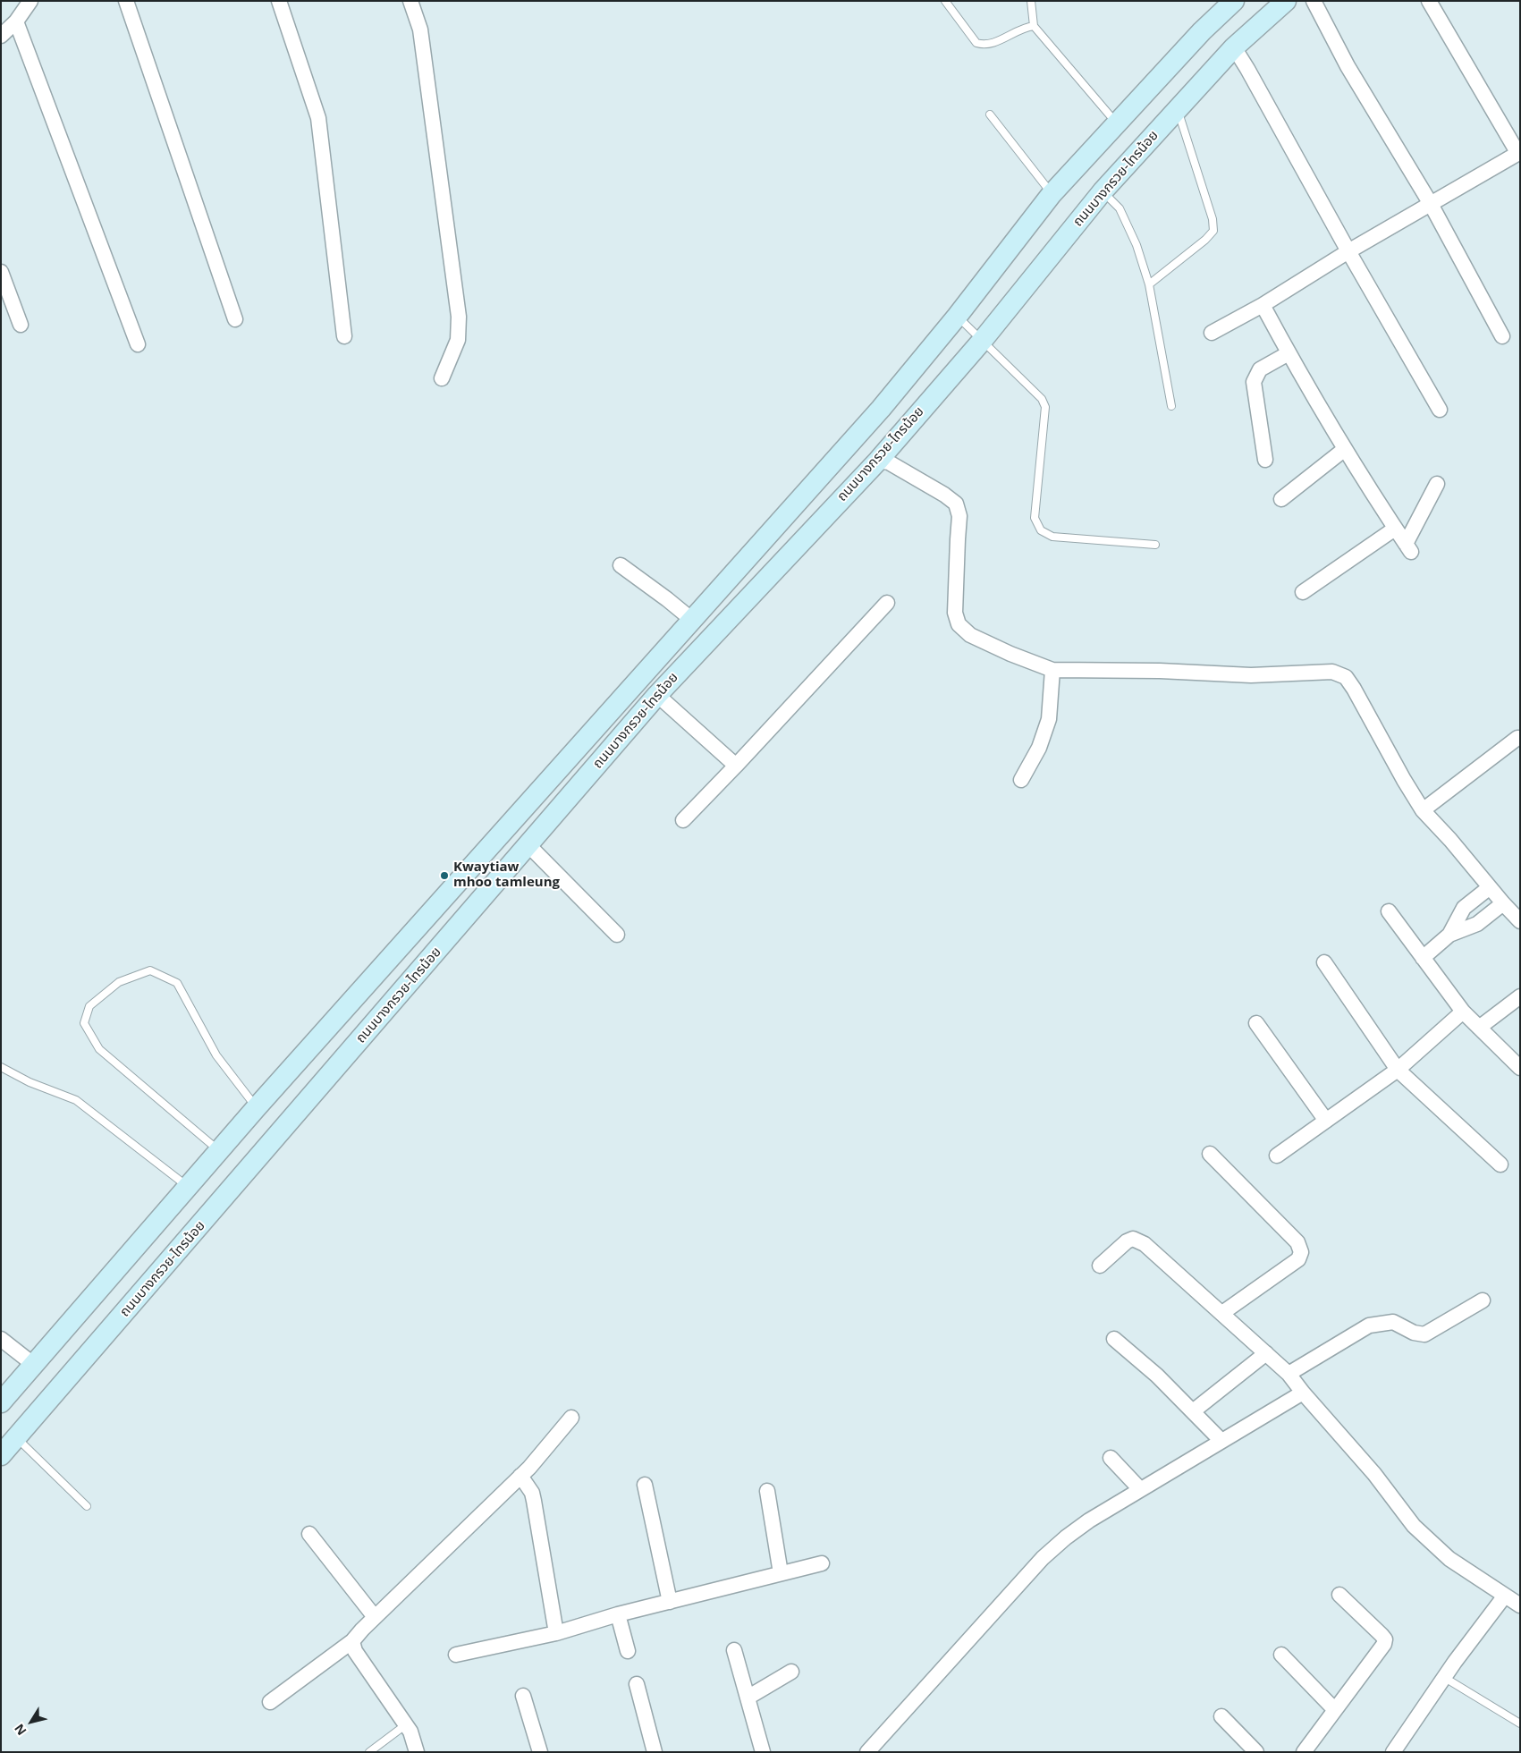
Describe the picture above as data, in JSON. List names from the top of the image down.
{
  "streets": {
    "main road": ["ถนนบางกรวย-ไทรน้อย"]
  },
  "places": ["Kwaytiaw mhoo tamleung"],
  "north": "bottom left"
}
